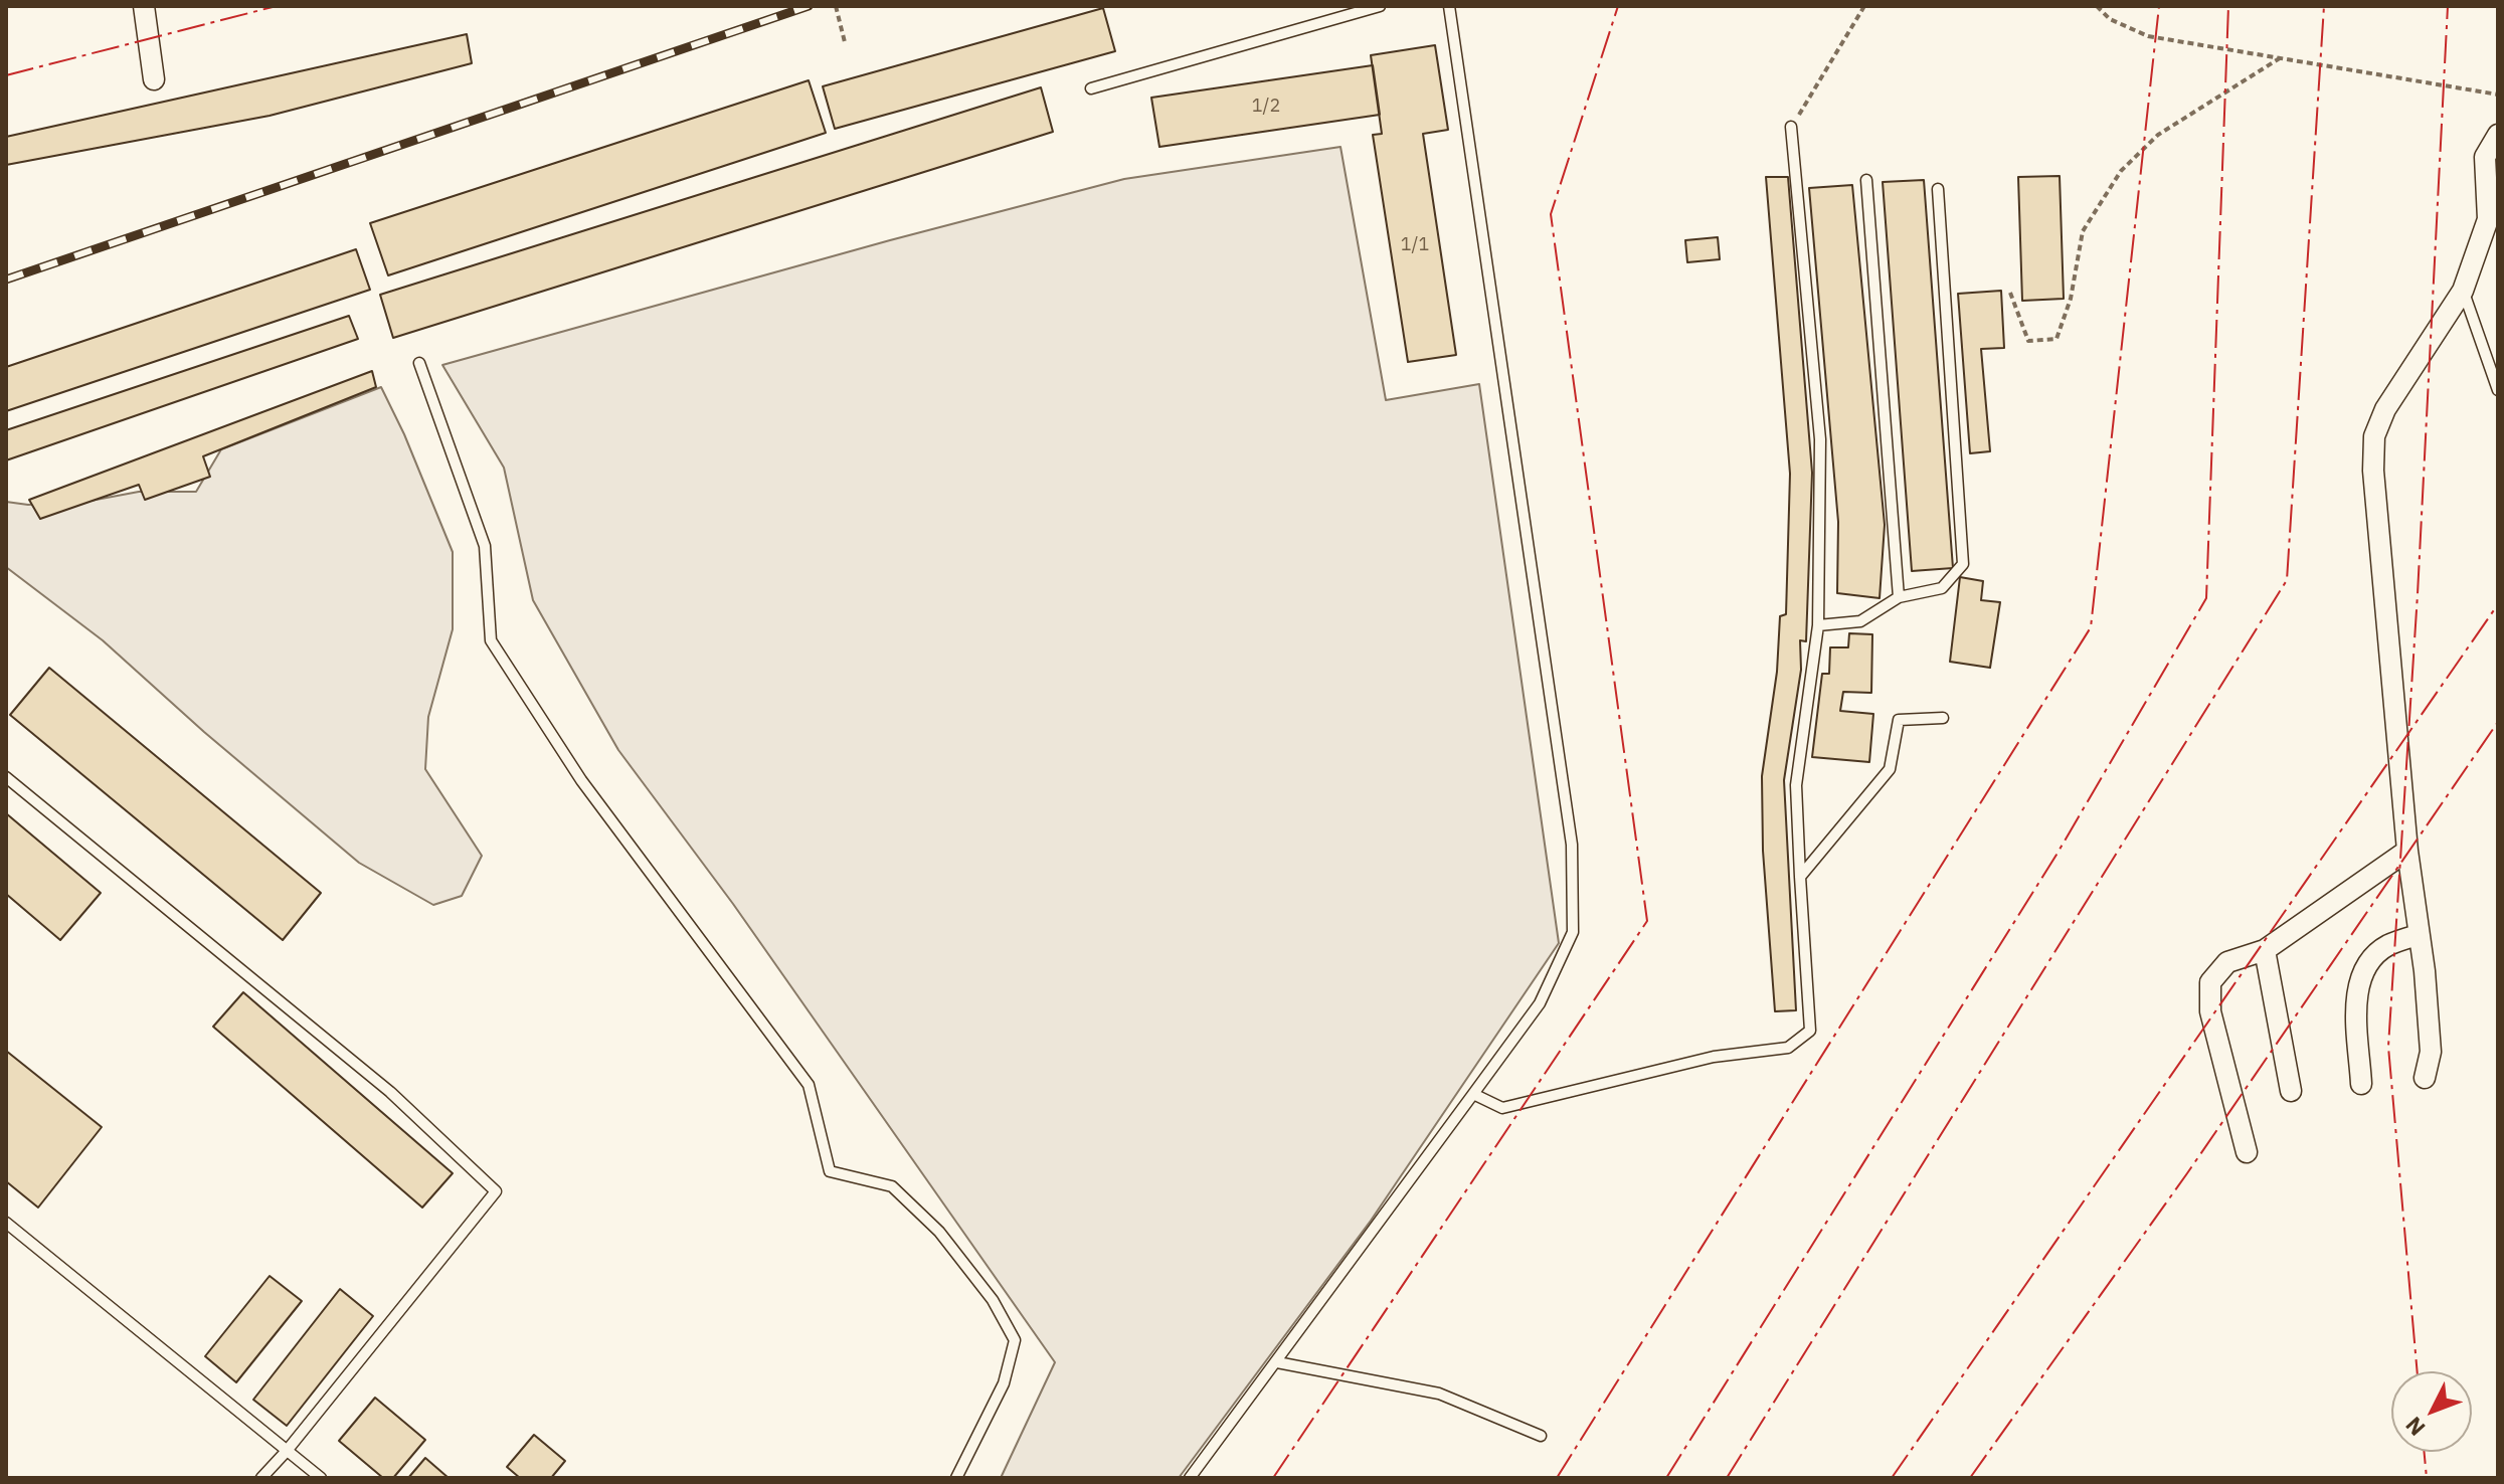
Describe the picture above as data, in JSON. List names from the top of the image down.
{
  "house_numbers": ["1/2", "1/1"],
  "north": "bottom left"
}
